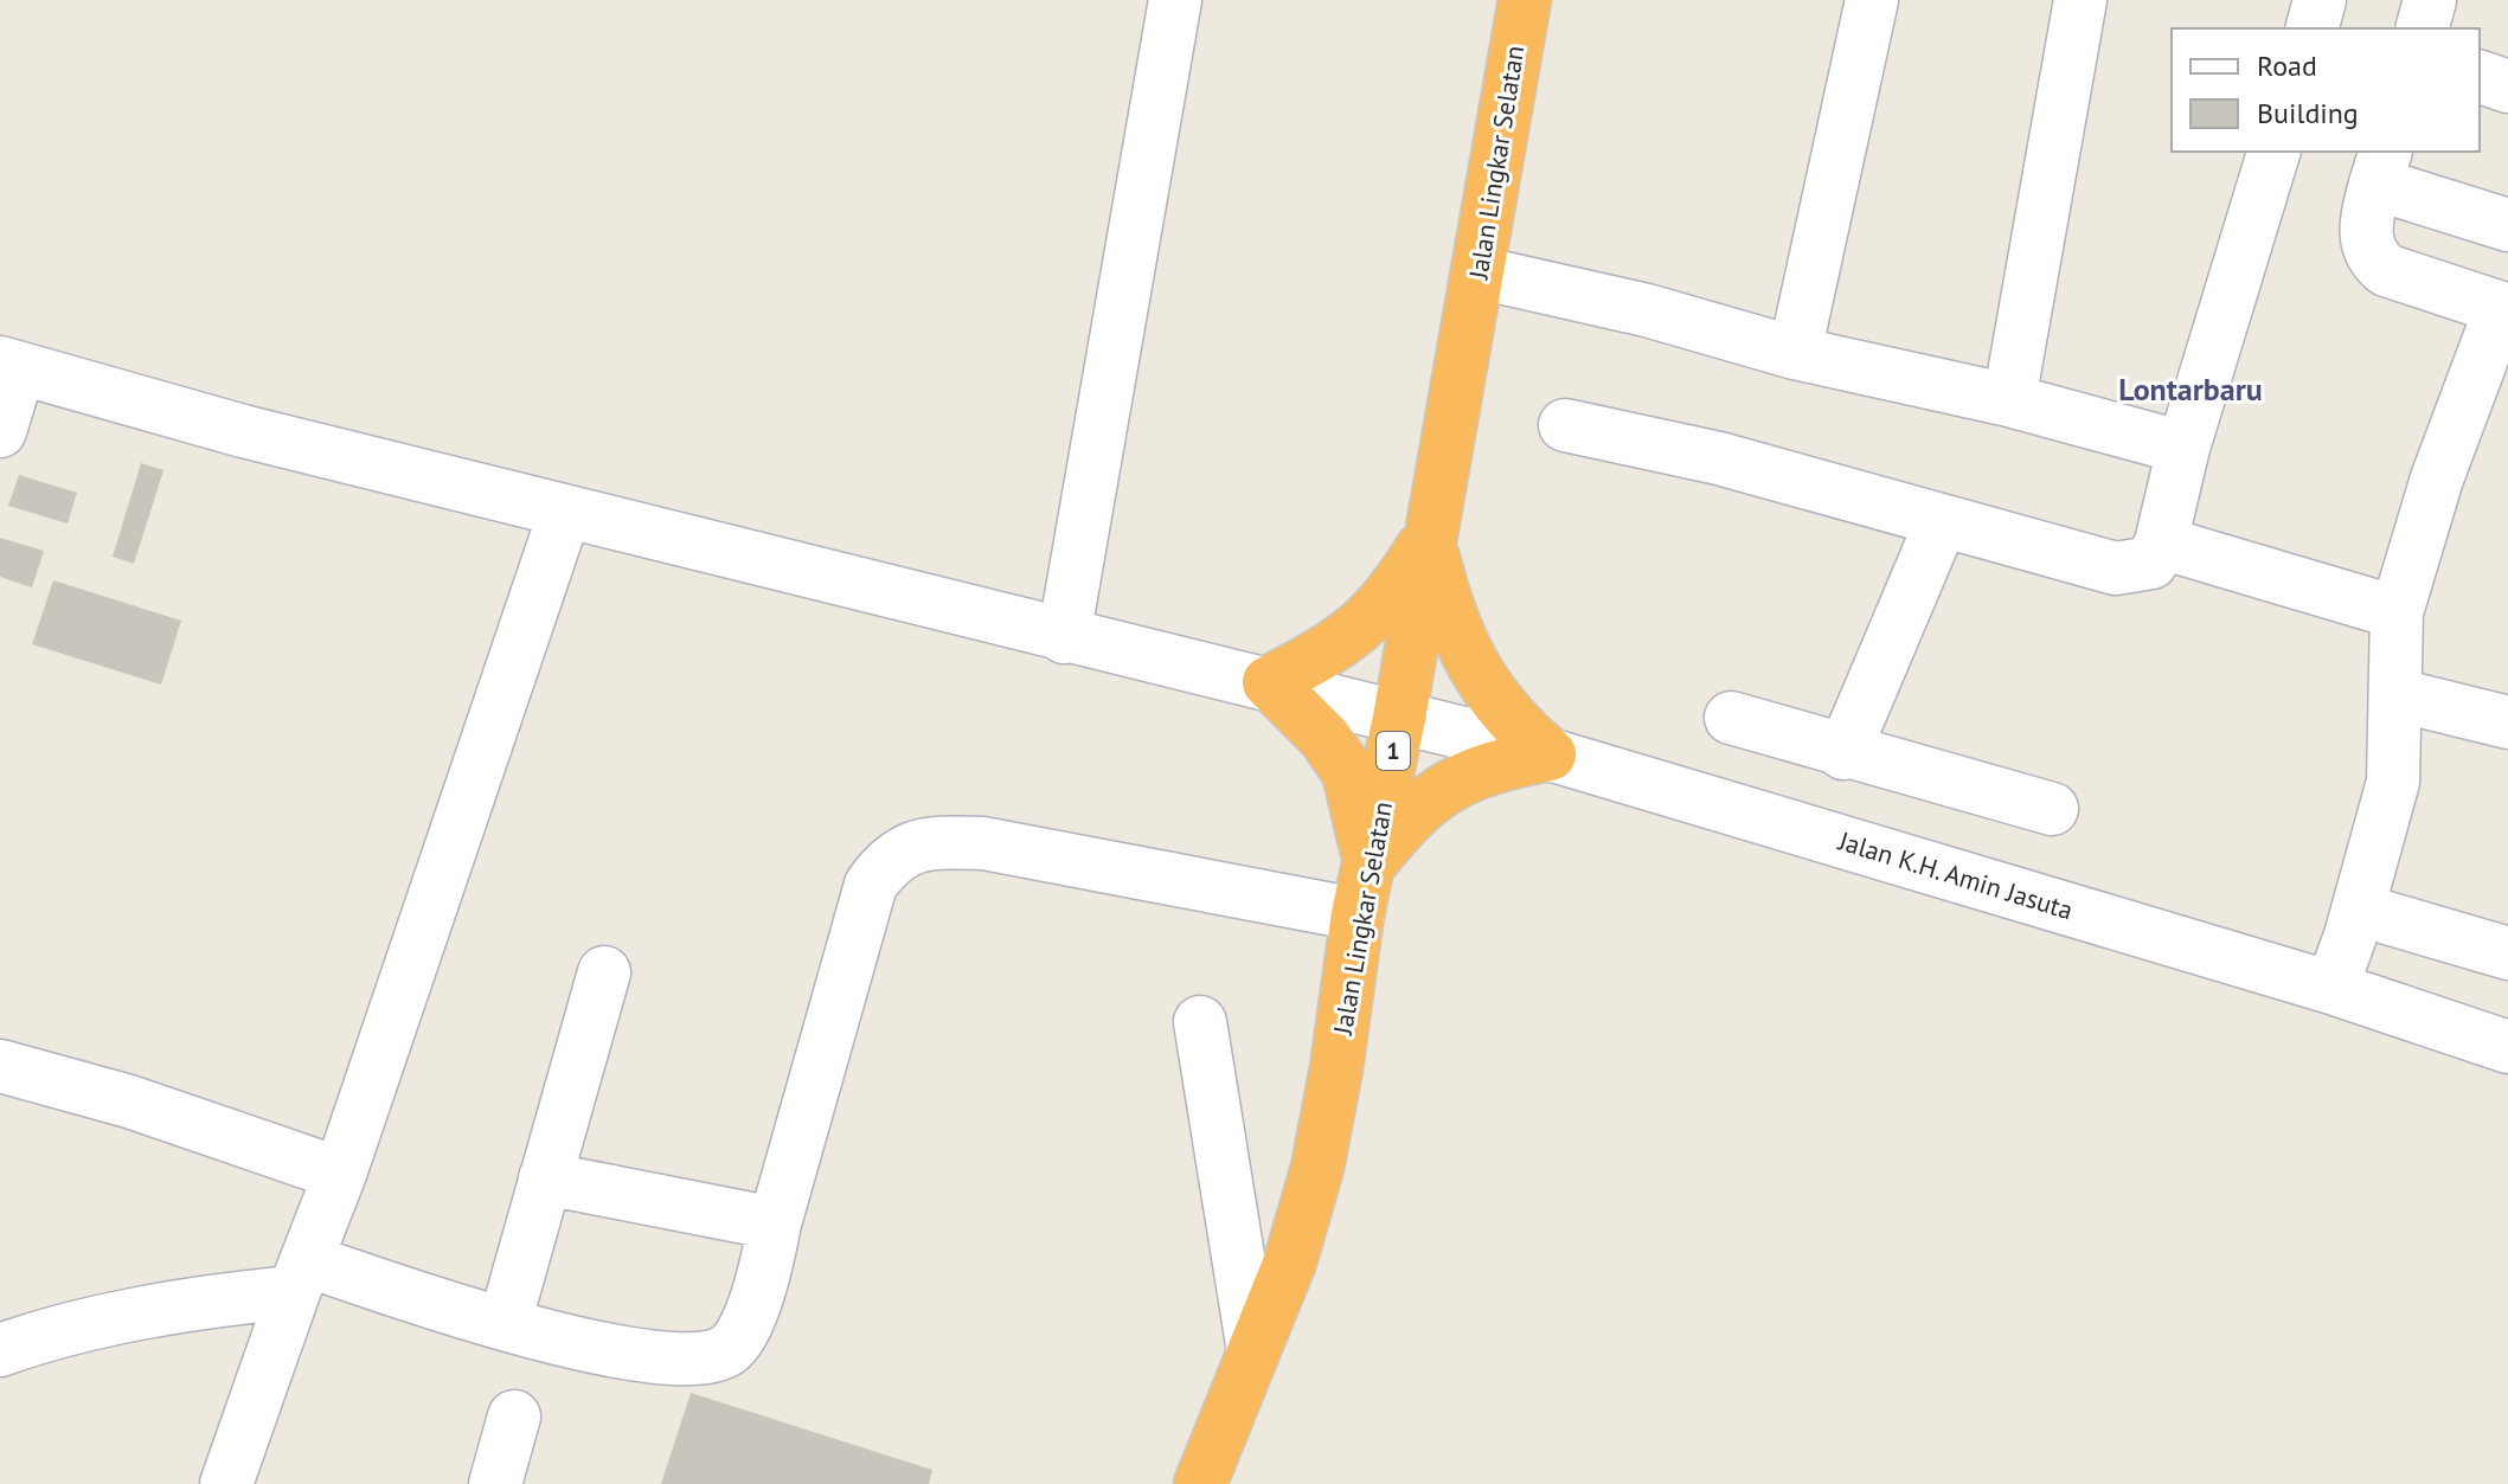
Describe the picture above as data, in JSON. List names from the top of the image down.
{
  "streets": {
    "highway": ["Jalan Lingkar Selatan", "1"],
    "street": ["Jalan K.H. Amin Jasuta"]
  },
  "crossings": [
    ["Jalan Lingkar Selatan", "Jalan K.H. Amin Jasuta"]
  ],
  "districts": ["Lontarbaru"],
  "legend": ["Road", "Building"]
}
